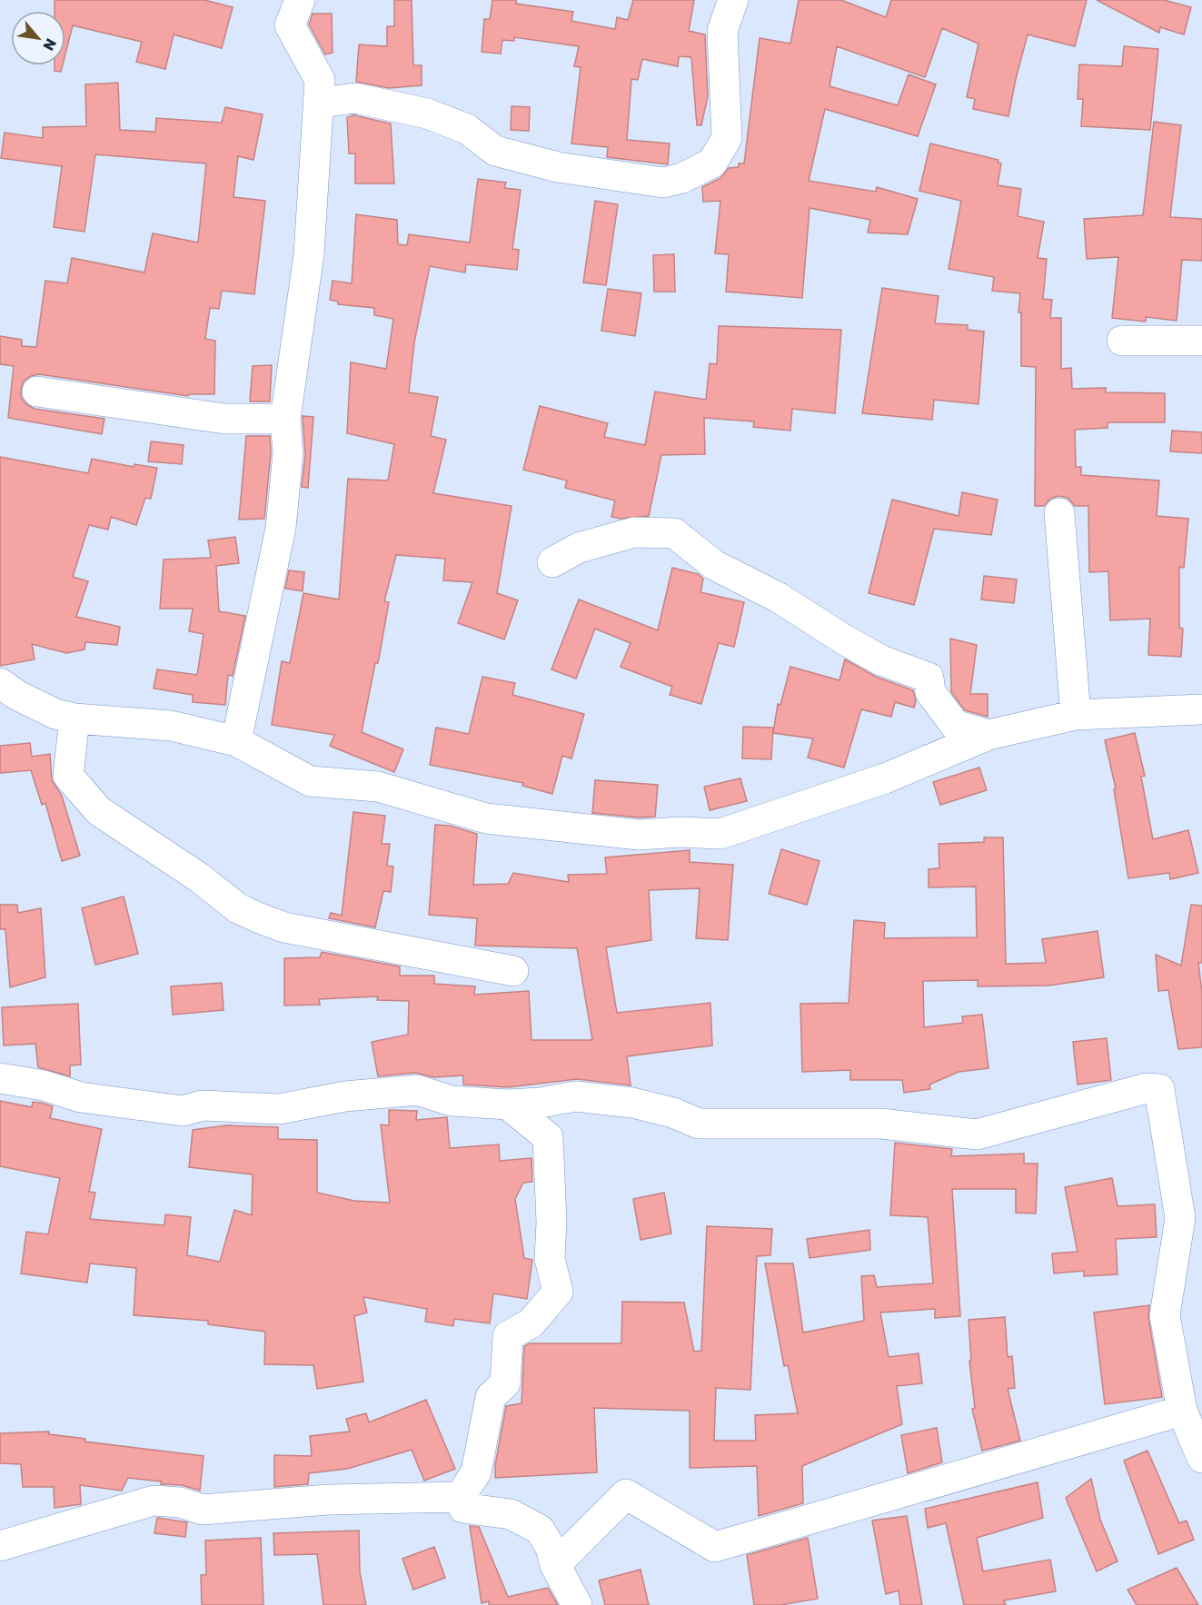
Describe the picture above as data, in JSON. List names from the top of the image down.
{
  "north": "bottom right"
}
